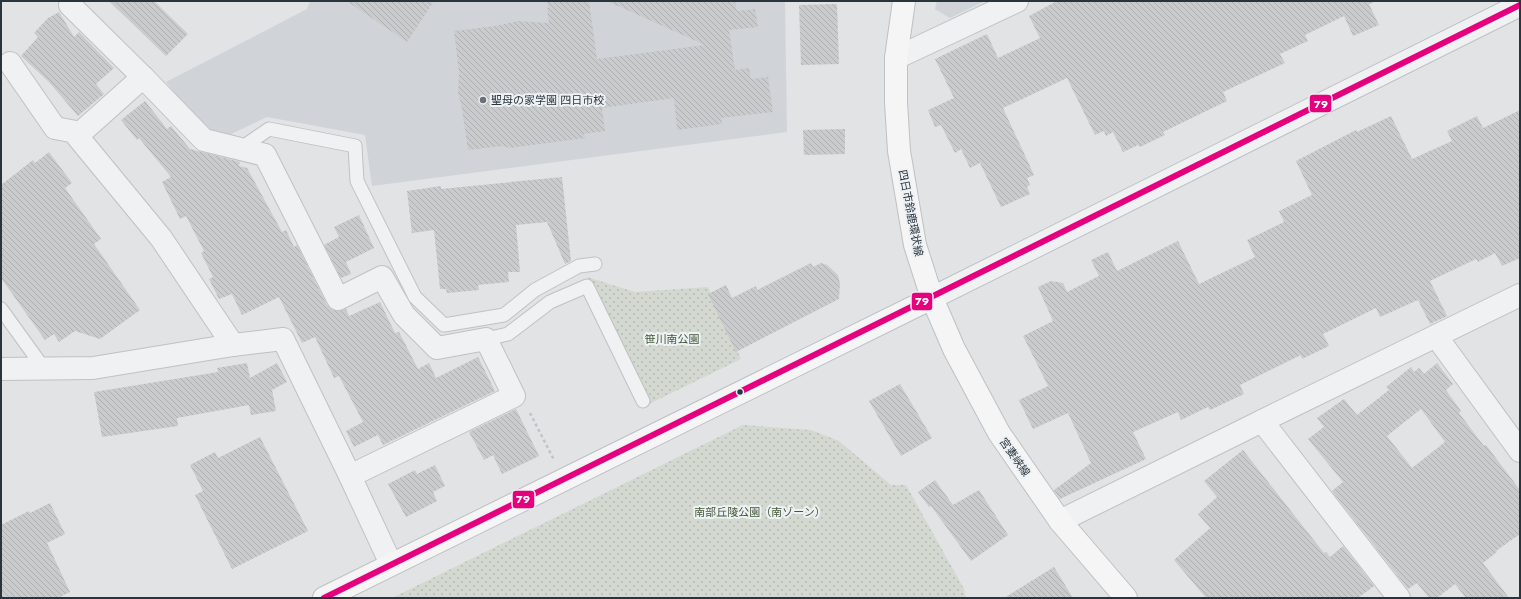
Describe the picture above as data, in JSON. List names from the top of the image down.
{
  "streets": {
    "main road": ["四日市鈴鹿環状線", "宮妻峡線"]
  },
  "crossings": [
    ["四日市鈴鹿環状線", "宮妻峡線"]
  ],
  "parks": ["笹川南公園", "南部丘陵公園（南ゾーン）"],
  "places": ["聖母の家学園 四日市校"],
  "lines": ["transit line 79"]
}
